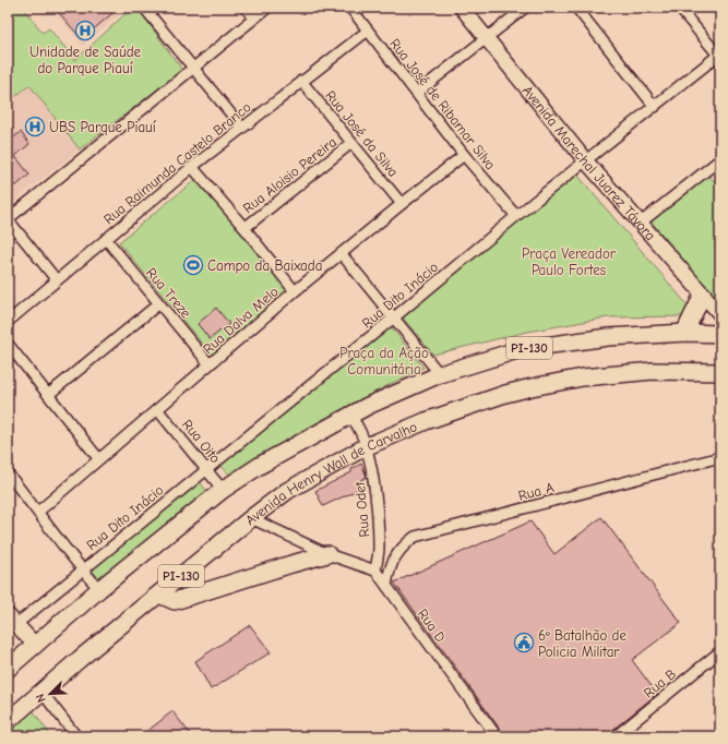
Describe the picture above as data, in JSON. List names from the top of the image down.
{
  "streets": {
    "main road": ["PI-130", "Avenida Henry Wall de Carvalho"],
    "street": [
      "Rua José de Ribamar Silva",
      "Rua José da Silva",
      "Avenida Marechal Juarez Távora",
      "Rua Raimunda Castelo Branco",
      "Rua Aloisio Pereira",
      "Rua Treze",
      "Rua Dito Inácio",
      "Rua Dalva Melo",
      "Rua Oito",
      "Rua A",
      "Rua Odet",
      "Rua D",
      "Rua B"
    ]
  },
  "crossings": [
    ["Rua José de Ribamar Silva", "Rua Raimunda Castelo Branco"],
    ["Rua José de Ribamar Silva", "Rua Dito Inácio"],
    ["Rua José de Ribamar Silva", "Rua Dalva Melo"],
    ["Rua José da Silva", "Rua Raimunda Castelo Branco"],
    ["Rua José da Silva", "Rua Aloisio Pereira"],
    ["Rua José da Silva", "Rua Dalva Melo"],
    ["Avenida Marechal Juarez Távora", "Rua Dito Inácio"],
    ["Rua Raimunda Castelo Branco", "Rua Treze"],
    ["Rua Treze", "Rua Dalva Melo"],
    ["Rua Dito Inácio", "Rua Oito"],
    ["Rua Dalva Melo", "Rua Oito"],
    ["PI-130", "Rua Oito"],
    ["PI-130", "Rua Odet"],
    ["Avenida Henry Wall de Carvalho", "Rua Odet"],
    ["Rua A", "Rua D"],
    ["Rua Odet", "Rua D"]
  ],
  "parks": ["Praça Vereador Paulo Fortes", "Praça da Ação Comunitária"],
  "places": {
    "hospital": ["Unidade de Saúde do Parque Piauí", "UBS Parque Piauí"],
    "sports": ["Campo da Baixada"],
    "public building": ["6º Batalhão de Policia Militar"]
  },
  "north": "bottom left"
}
